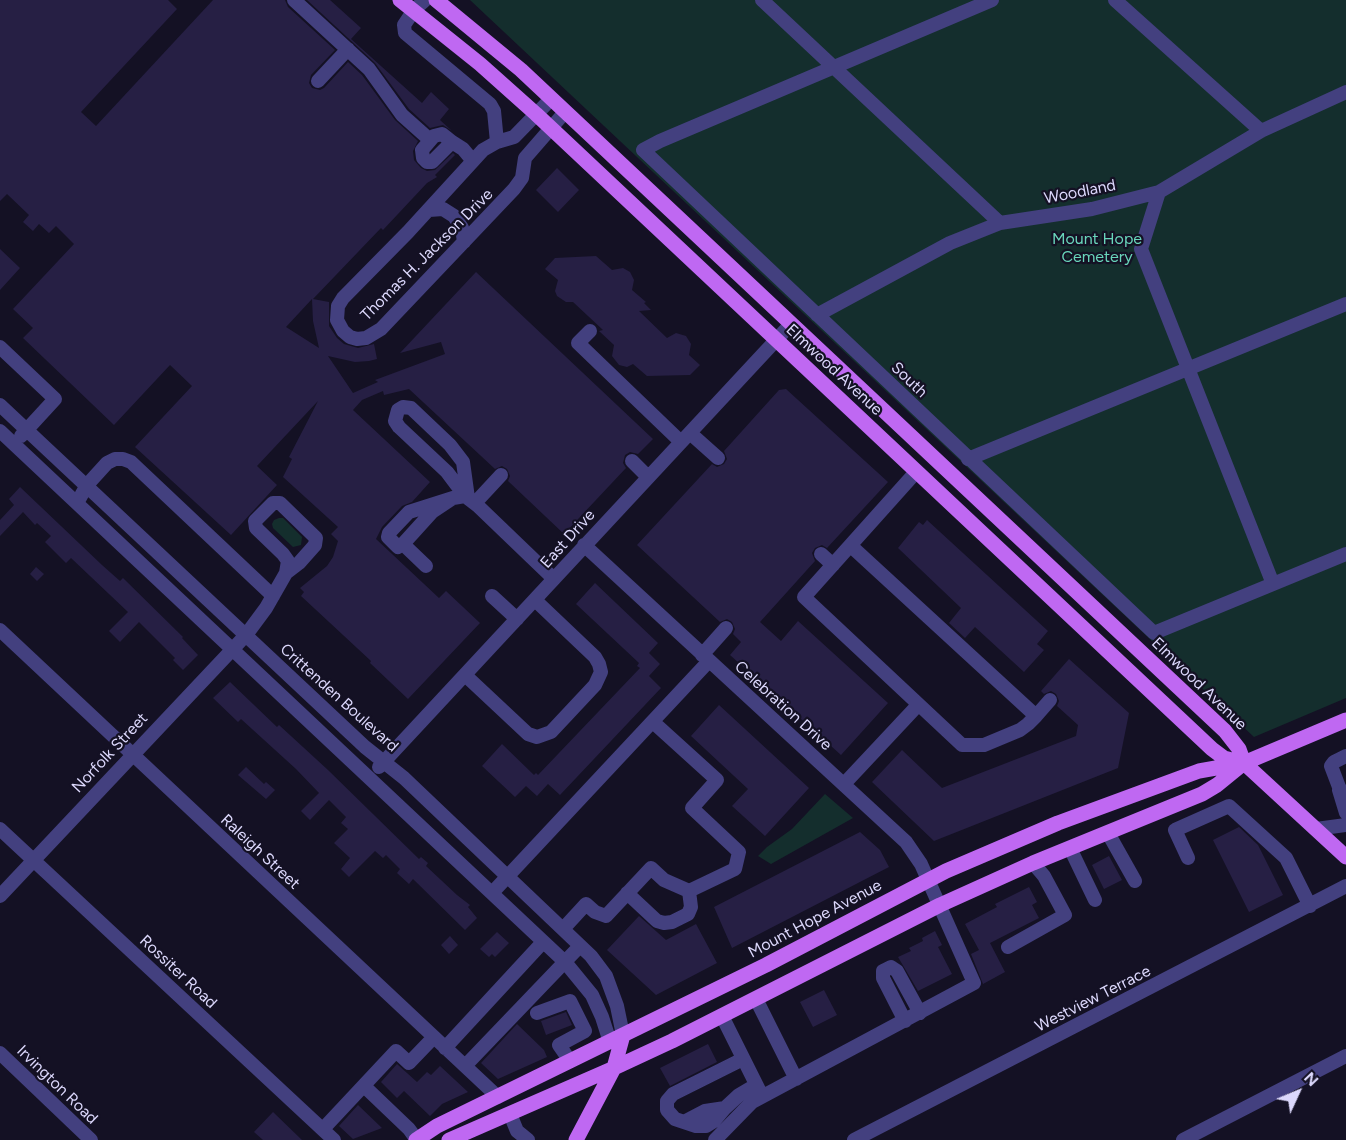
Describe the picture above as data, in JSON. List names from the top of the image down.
{
  "streets": {
    "main road": ["Elmwood Avenue", "Mount Hope Avenue"],
    "street": [
      "Woodland",
      "Thomas H. Jackson Drive",
      "South",
      "East Drive",
      "Crittenden Boulevard",
      "Celebration Drive",
      "Norfolk Street",
      "Raleigh Street",
      "Rossiter Road",
      "Westview Terrace",
      "Irvington Road"
    ]
  },
  "crossings": [
    ["Woodland", "South"],
    ["Thomas H. Jackson Drive", "Elmwood Avenue"],
    ["Elmwood Avenue", "East Drive"],
    ["Elmwood Avenue", "Mount Hope Avenue"],
    ["East Drive", "Crittenden Boulevard"],
    ["East Drive", "Celebration Drive"],
    ["Crittenden Boulevard", "Norfolk Street"],
    ["Crittenden Boulevard", "Mount Hope Avenue"],
    ["Celebration Drive", "Mount Hope Avenue"],
    ["Norfolk Street", "Raleigh Street"],
    ["Norfolk Street", "Rossiter Road"],
    ["Raleigh Street", "Mount Hope Avenue"]
  ],
  "parks": ["Mount Hope Cemetery"],
  "north": "top right"
}
